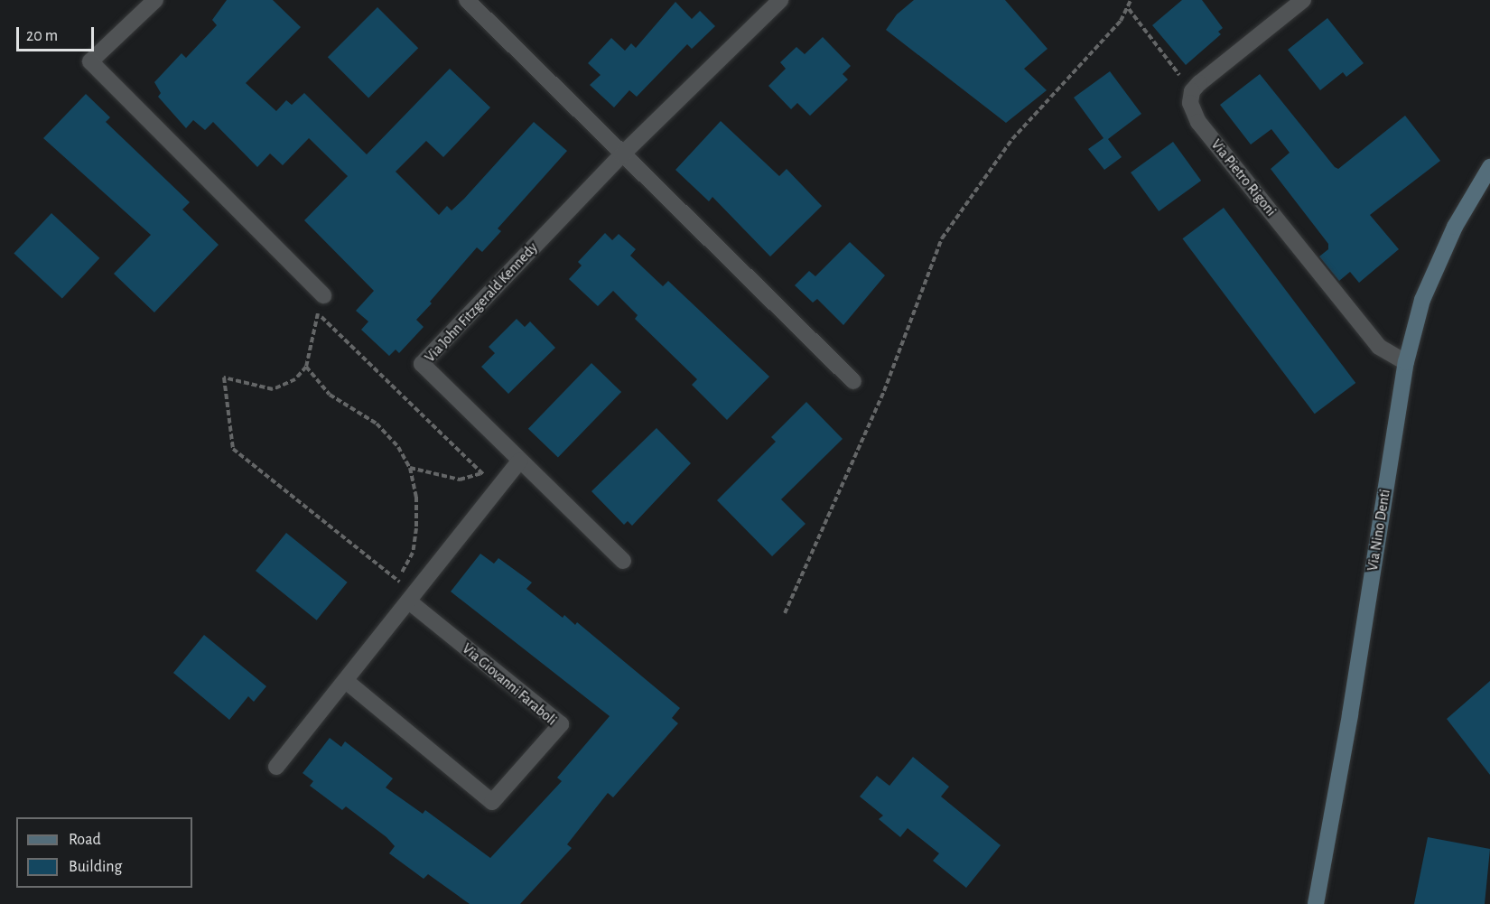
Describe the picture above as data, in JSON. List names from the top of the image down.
{
  "streets": {
    "street": [
      "Via Pietro Rigoni",
      "Via John Fitzgerald Kennedy",
      "Via Nino Denti",
      "Via Giovanni Faraboli"
    ]
  },
  "crossings": [
    ["Via Pietro Rigoni", "Via Nino Denti"]
  ],
  "legend": ["Road", "Building"],
  "scale_bar": "20 m"
}
